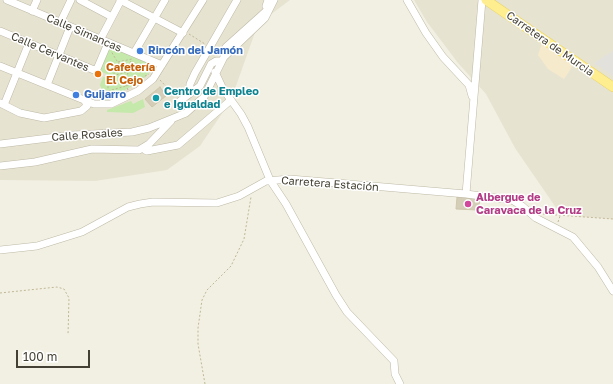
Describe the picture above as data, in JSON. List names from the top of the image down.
{
  "streets": {
    "main road": ["Carretera de Murcia"],
    "street": [
      "Calle Simancas",
      "Calle Cervantes",
      "Calle Rosales",
      "Carretera Estación"
    ]
  },
  "crossings": [
    ["Calle Simancas", "Calle Cervantes"]
  ],
  "places": [
    "Rincón del Jamón",
    "Cafetería El Cejo",
    "Guijarro",
    "Centro de Empleo e Igualdad",
    "Albergue de Caravaca de la Cruz"
  ],
  "scale_bar": "100 m"
}
